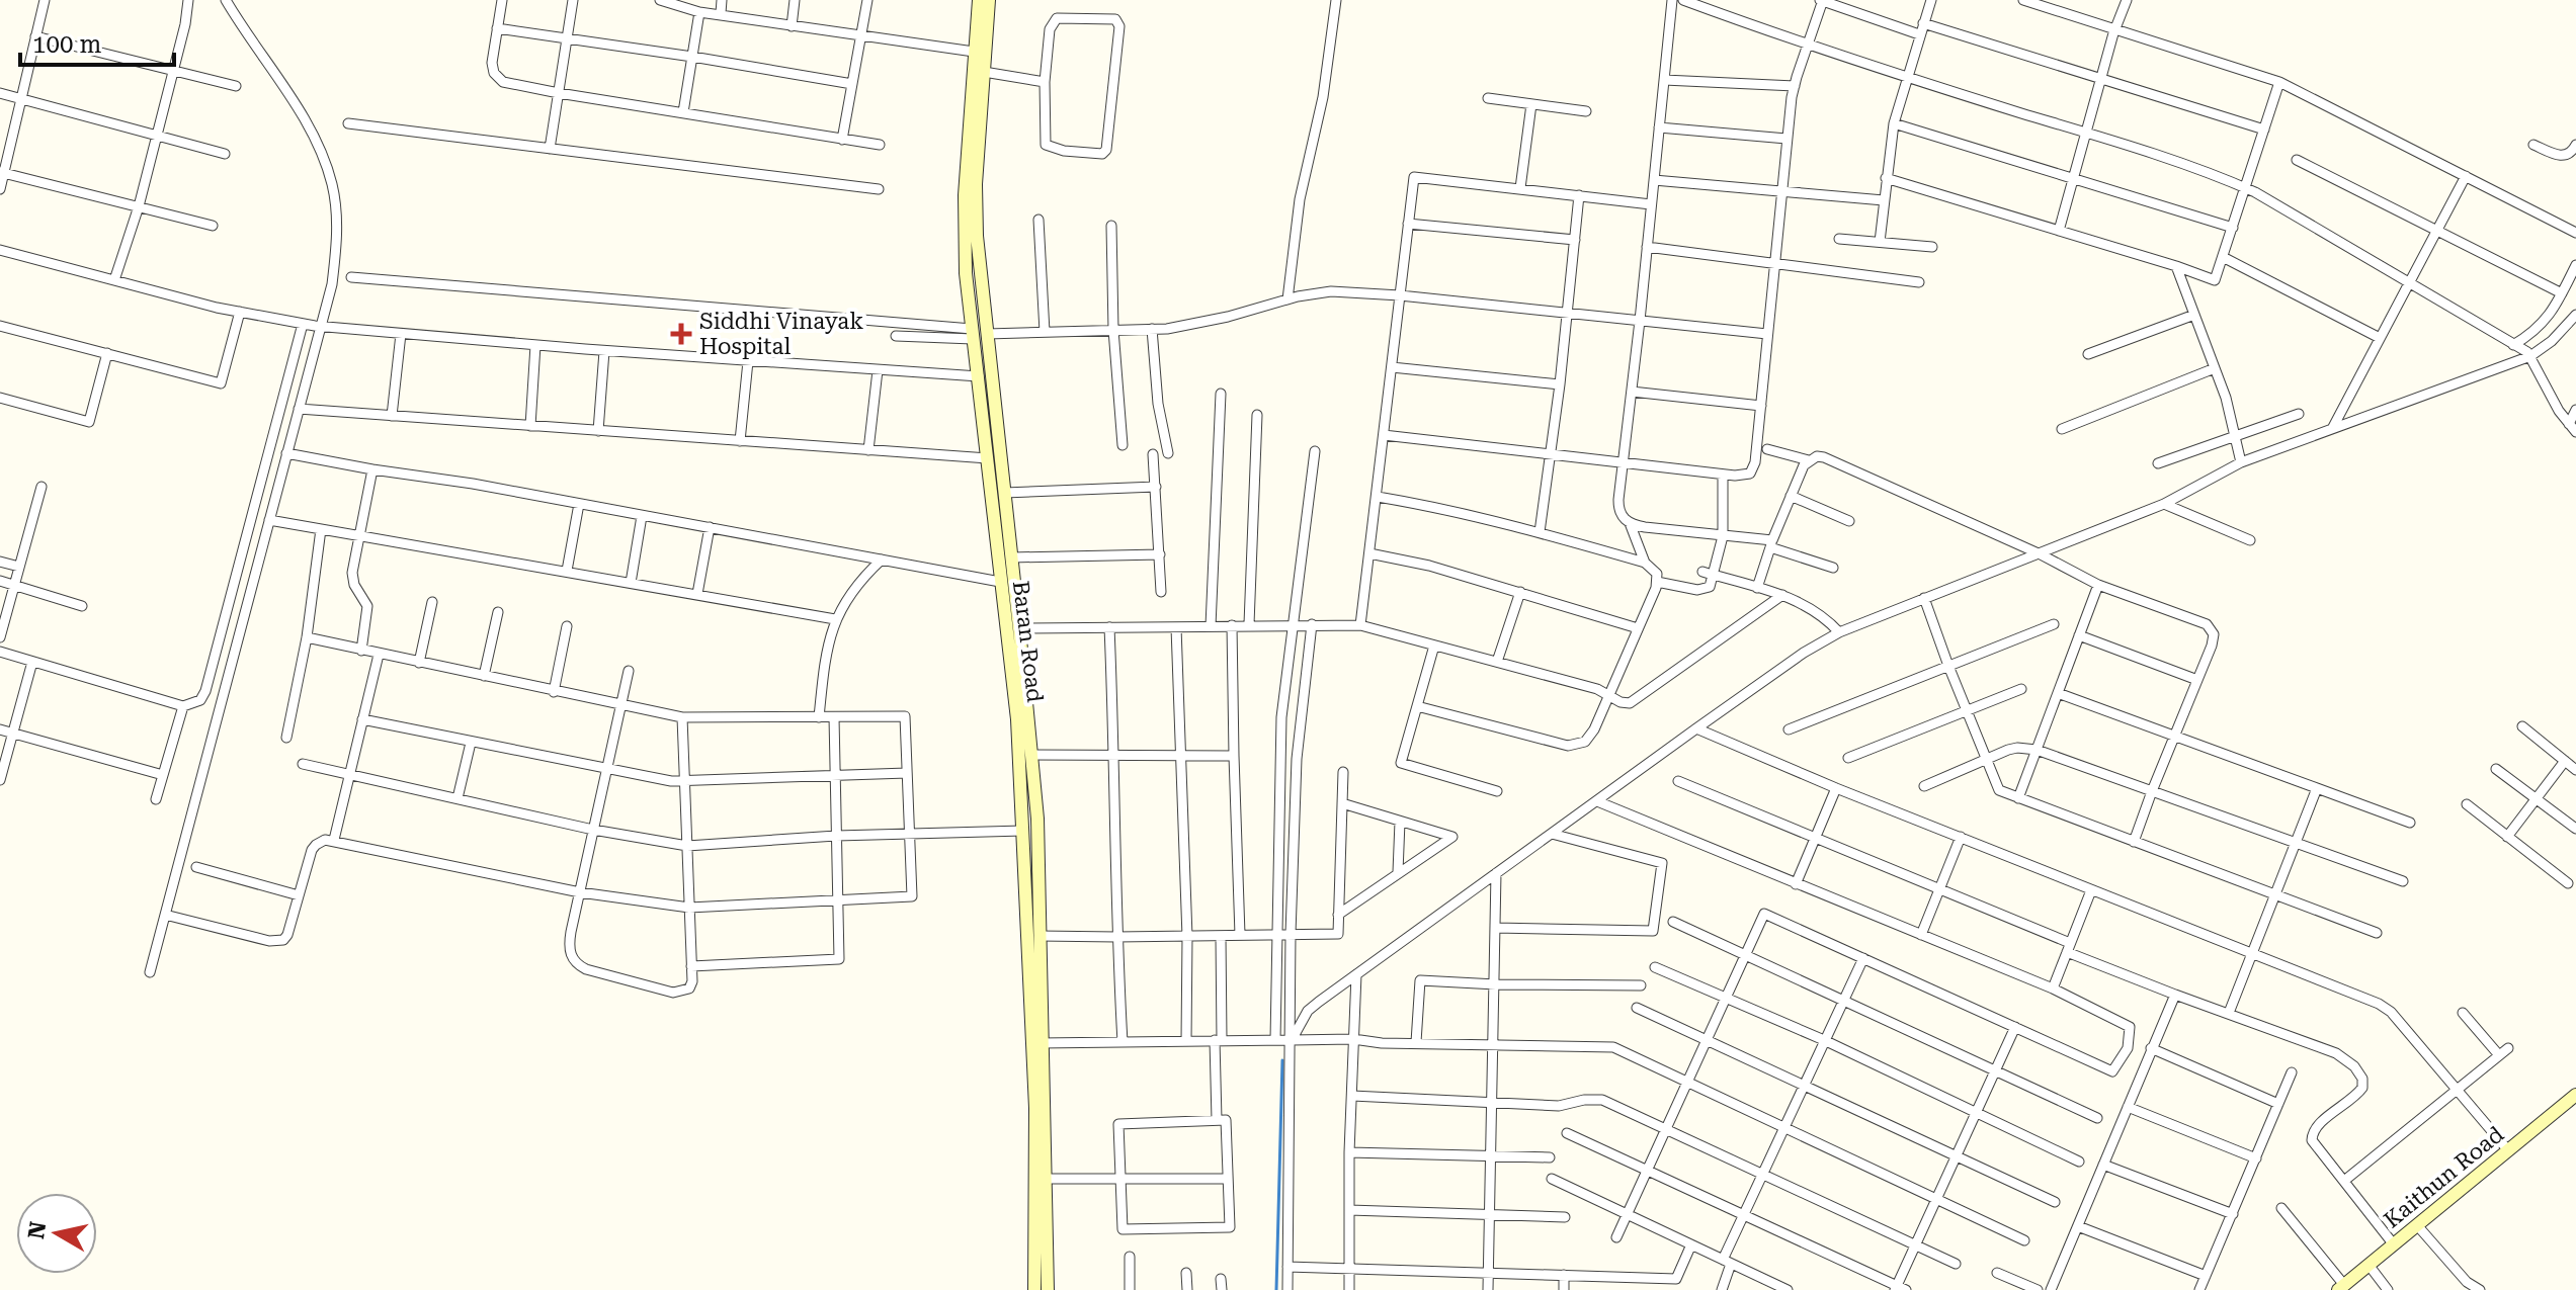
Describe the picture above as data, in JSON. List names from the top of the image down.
{
  "streets": {
    "main road": ["Baran Road", "Kaithun Road"]
  },
  "places": {
    "health": ["Siddhi Vinayak Hospital"]
  },
  "scale_bar": "100 m",
  "north": "left"
}
